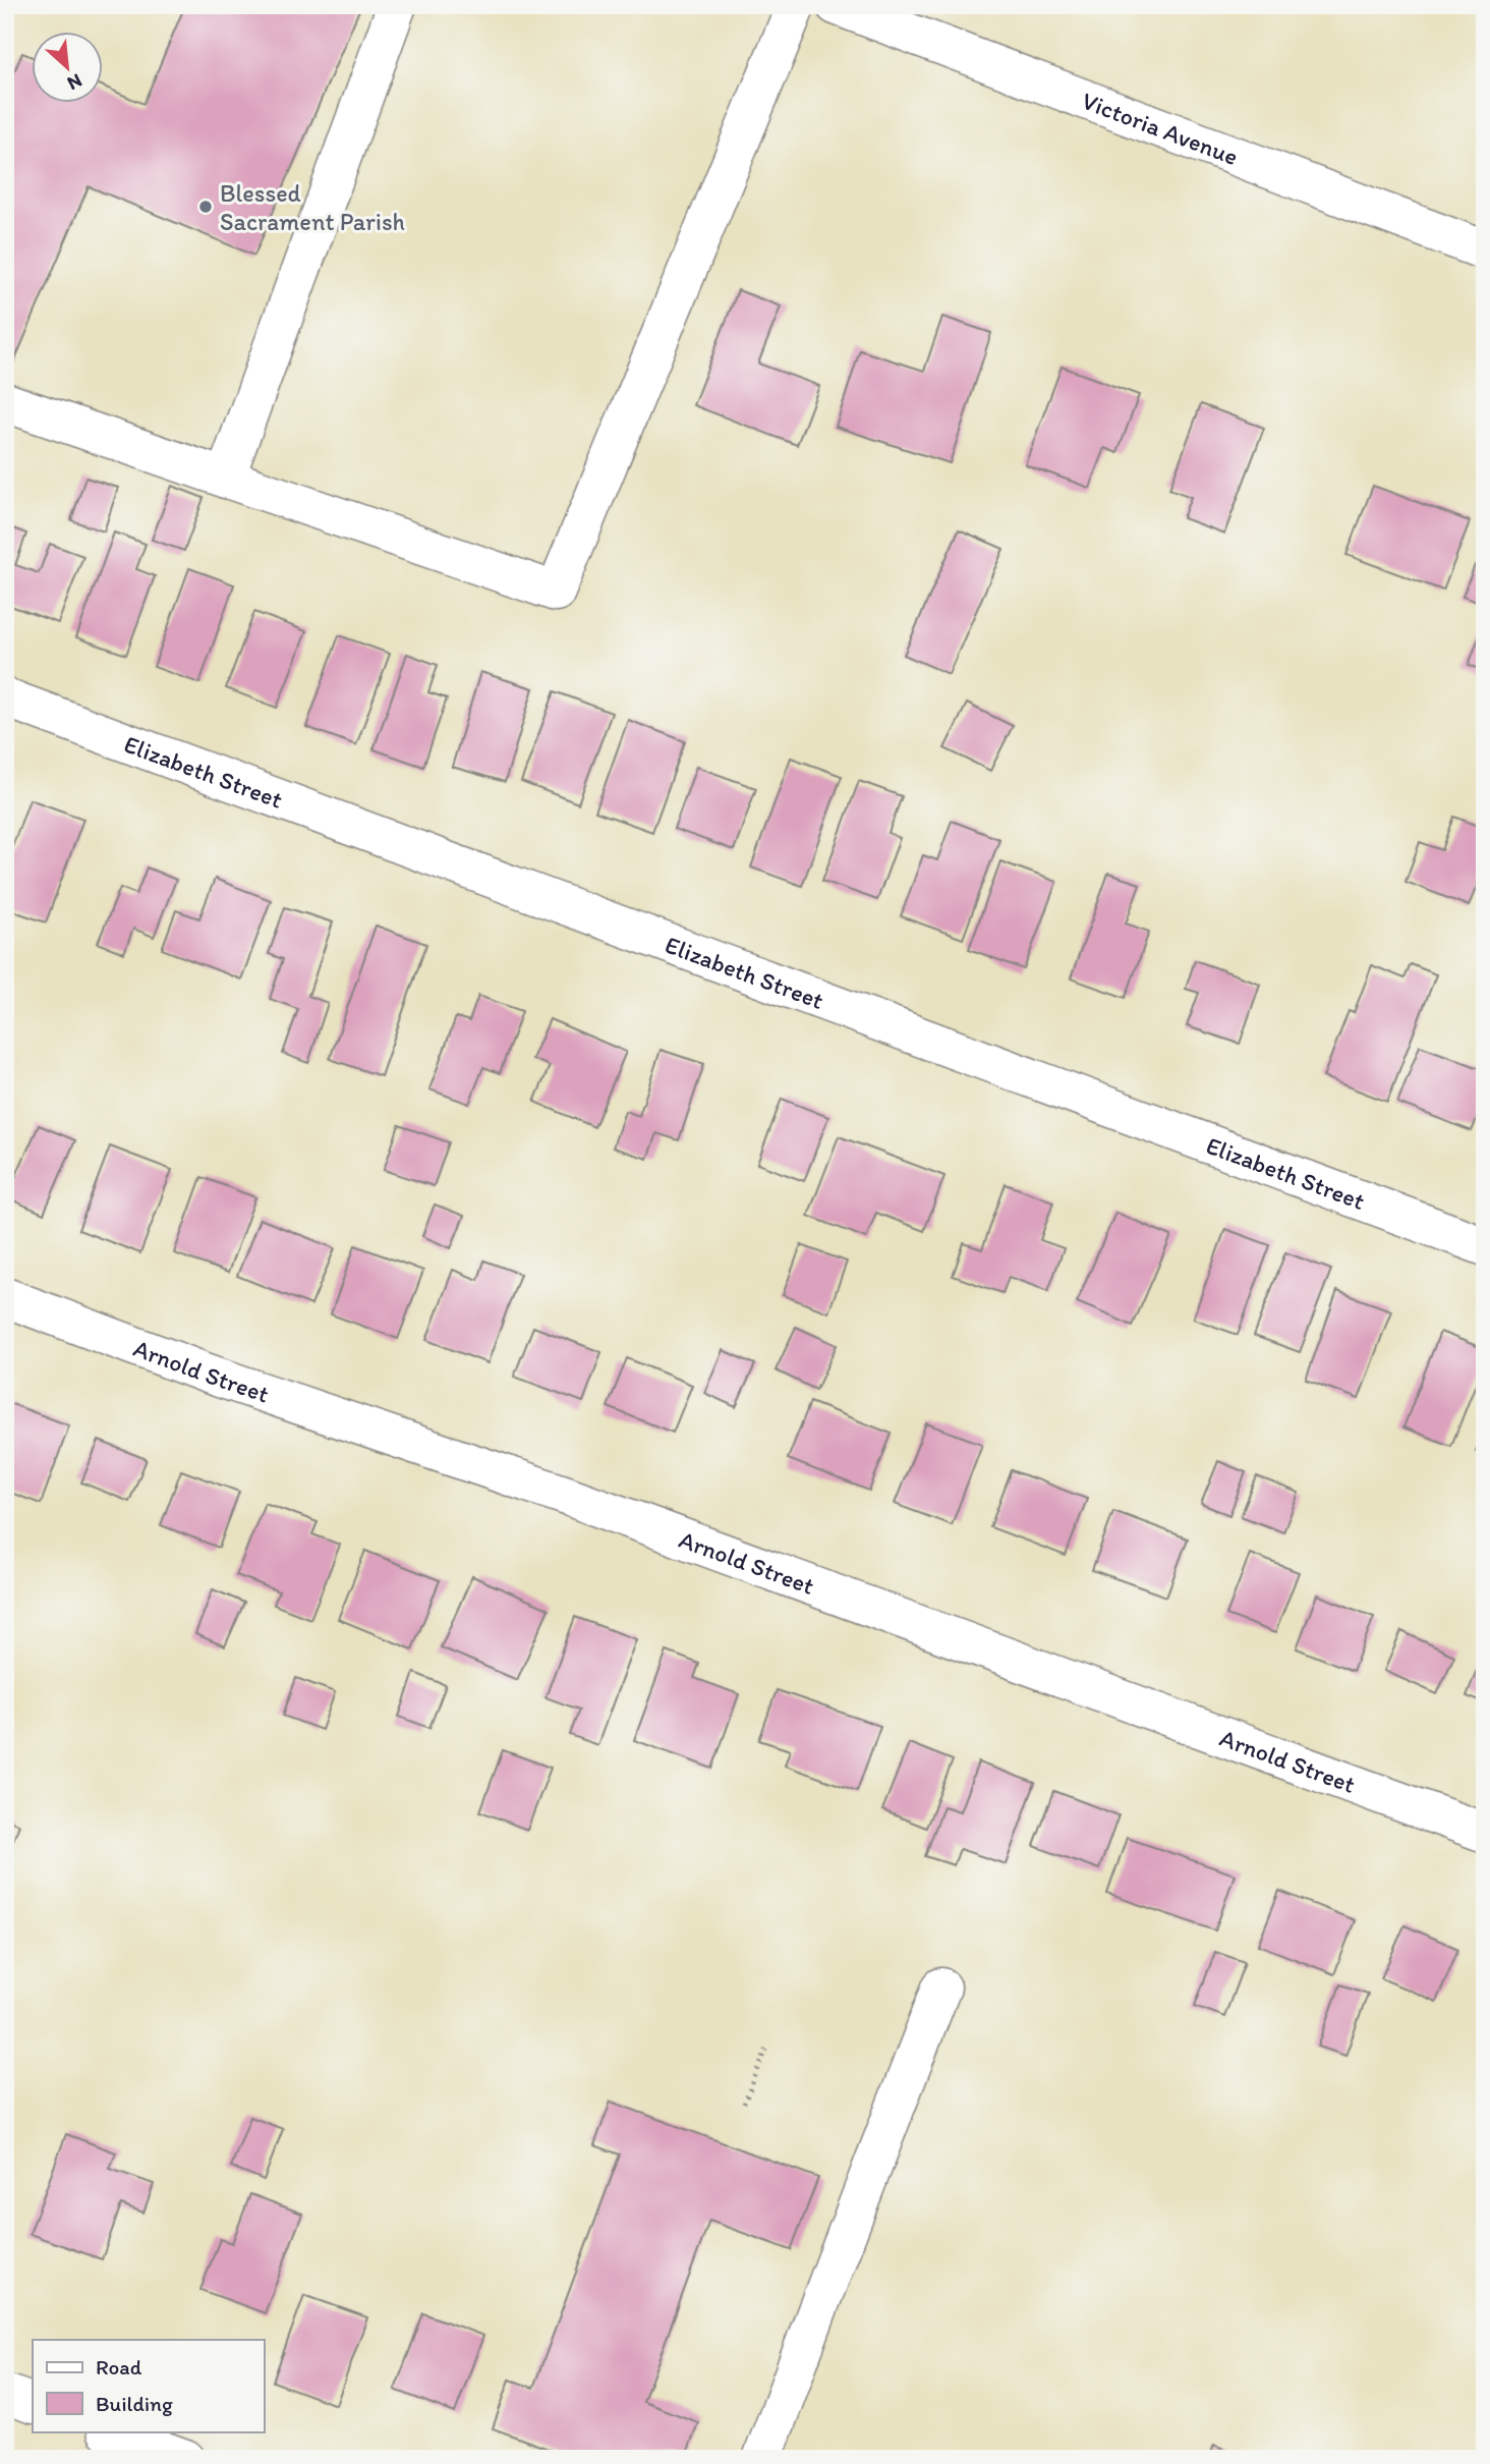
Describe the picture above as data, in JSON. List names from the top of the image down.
{
  "streets": {
    "street": ["Victoria Avenue", "Elizabeth Street", "Arnold Street"]
  },
  "places": ["Blessed Sacrament Parish"],
  "legend": ["Road", "Building"],
  "north": "bottom right"
}
